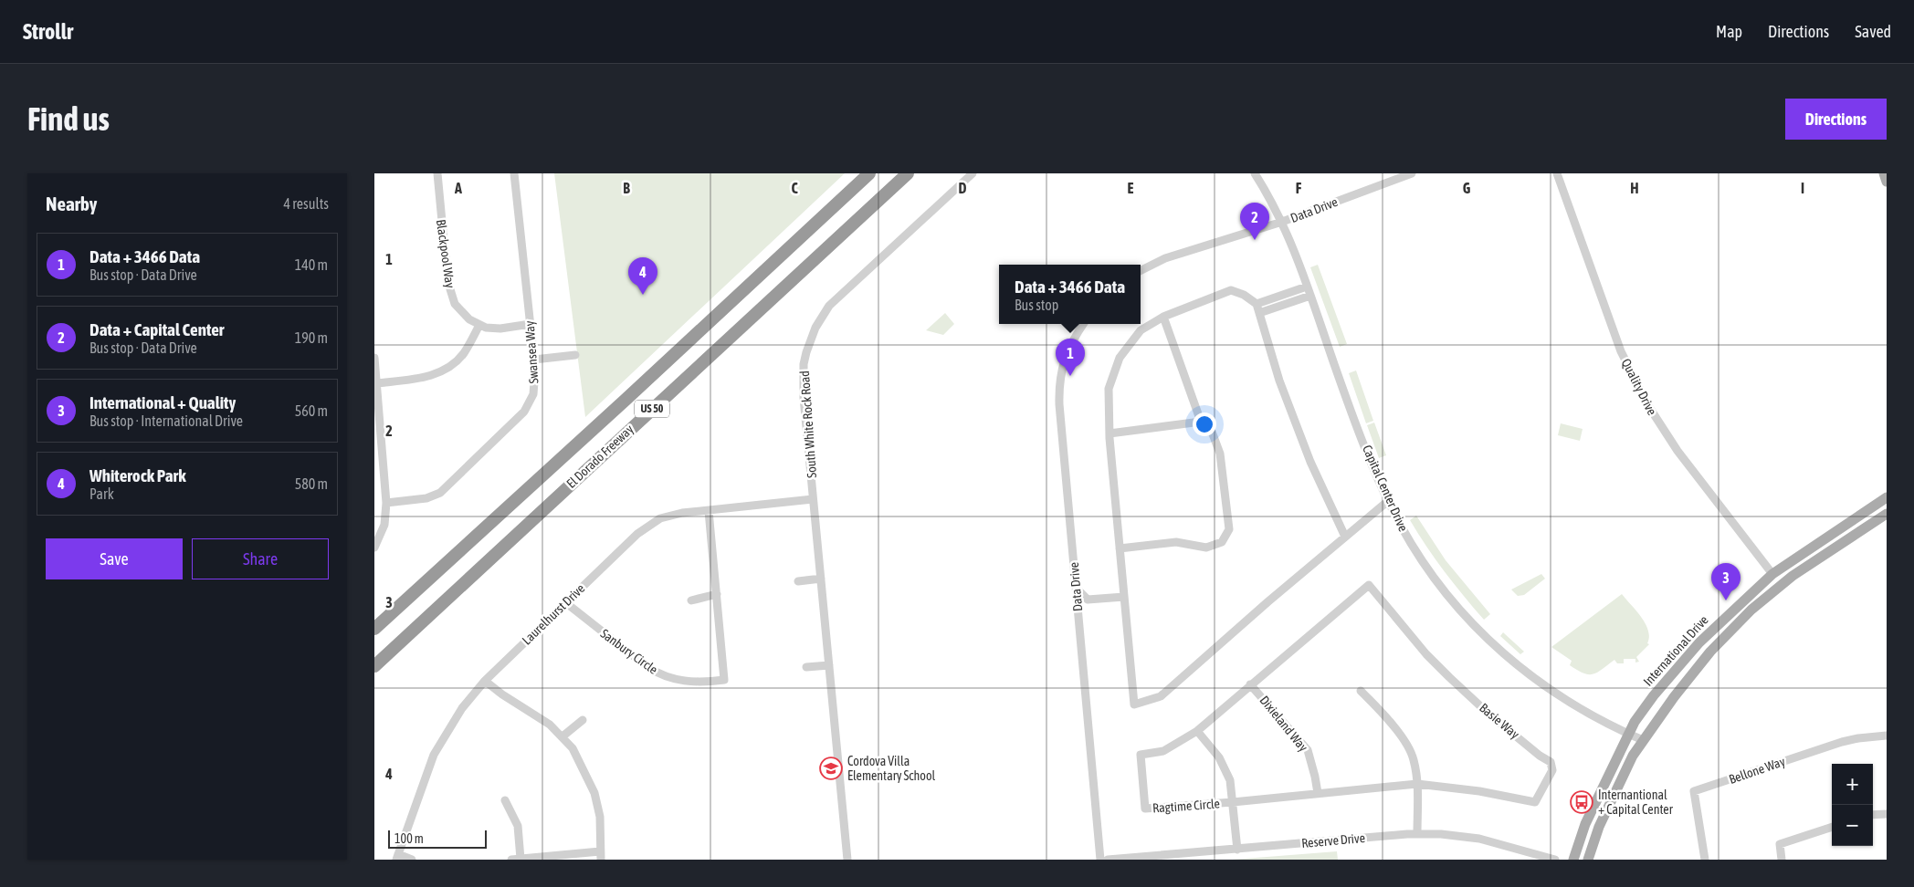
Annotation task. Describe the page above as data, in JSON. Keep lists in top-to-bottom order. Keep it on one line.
{"streets":{"highway":["US 50","El Dorado Freeway"],"main road":["International Drive"],"street":["Data Drive","Blackpool Way","Swansea Way","Quality Drive","South White Rock Road","Capital Center Drive","Laurelhurst Drive","Sanbury Circle","Basie Way","Dixieland Way","Bellone Way","Ragtime Circle","Reserve Drive"]},"crossings":[["Data Drive","Capital Center Drive"],["Blackpool Way","Swansea Way"],["Quality Drive","International Drive"],["South White Rock Road","Laurelhurst Drive"],["Capital Center Drive","International Drive"],["Laurelhurst Drive","Sanbury Circle"],["Basie Way","Dixieland Way"],["Basie Way","Ragtime Circle"]],"places":{"school or university":["Cordova Villa Elementary School"],"bus stop":["Internantional + Capital Center"]},"scale_bar":"100 m","page":{"header":"Strollr","nav":["Map","Directions","Saved"],"buttons":["Directions",["Save","Share"]],"title":"Find us","heading":["Nearby","4 results"],"pins":["2","4","1","3"],"list":[{"mark":"1","name":"Data + 3466 Data","note":"Bus stop · Data Drive","value":"140 m"},{"mark":"2","name":"Data + Capital Center","note":"Bus stop · Data Drive","value":"190 m"},{"mark":"3","name":"International + Quality","note":"Bus stop · International Drive","value":"560 m"},{"mark":"4","name":"Whiterock Park","note":"Park","value":"580 m"}],"popup":["Data + 3466 Data","Bus stop"],"map_buttons":["+","−"],"scale":"100 m"},"grid":{"columns":["A","B","C","D","E","F","G","H","I"],"rows":["1","2","3","4"]}}
